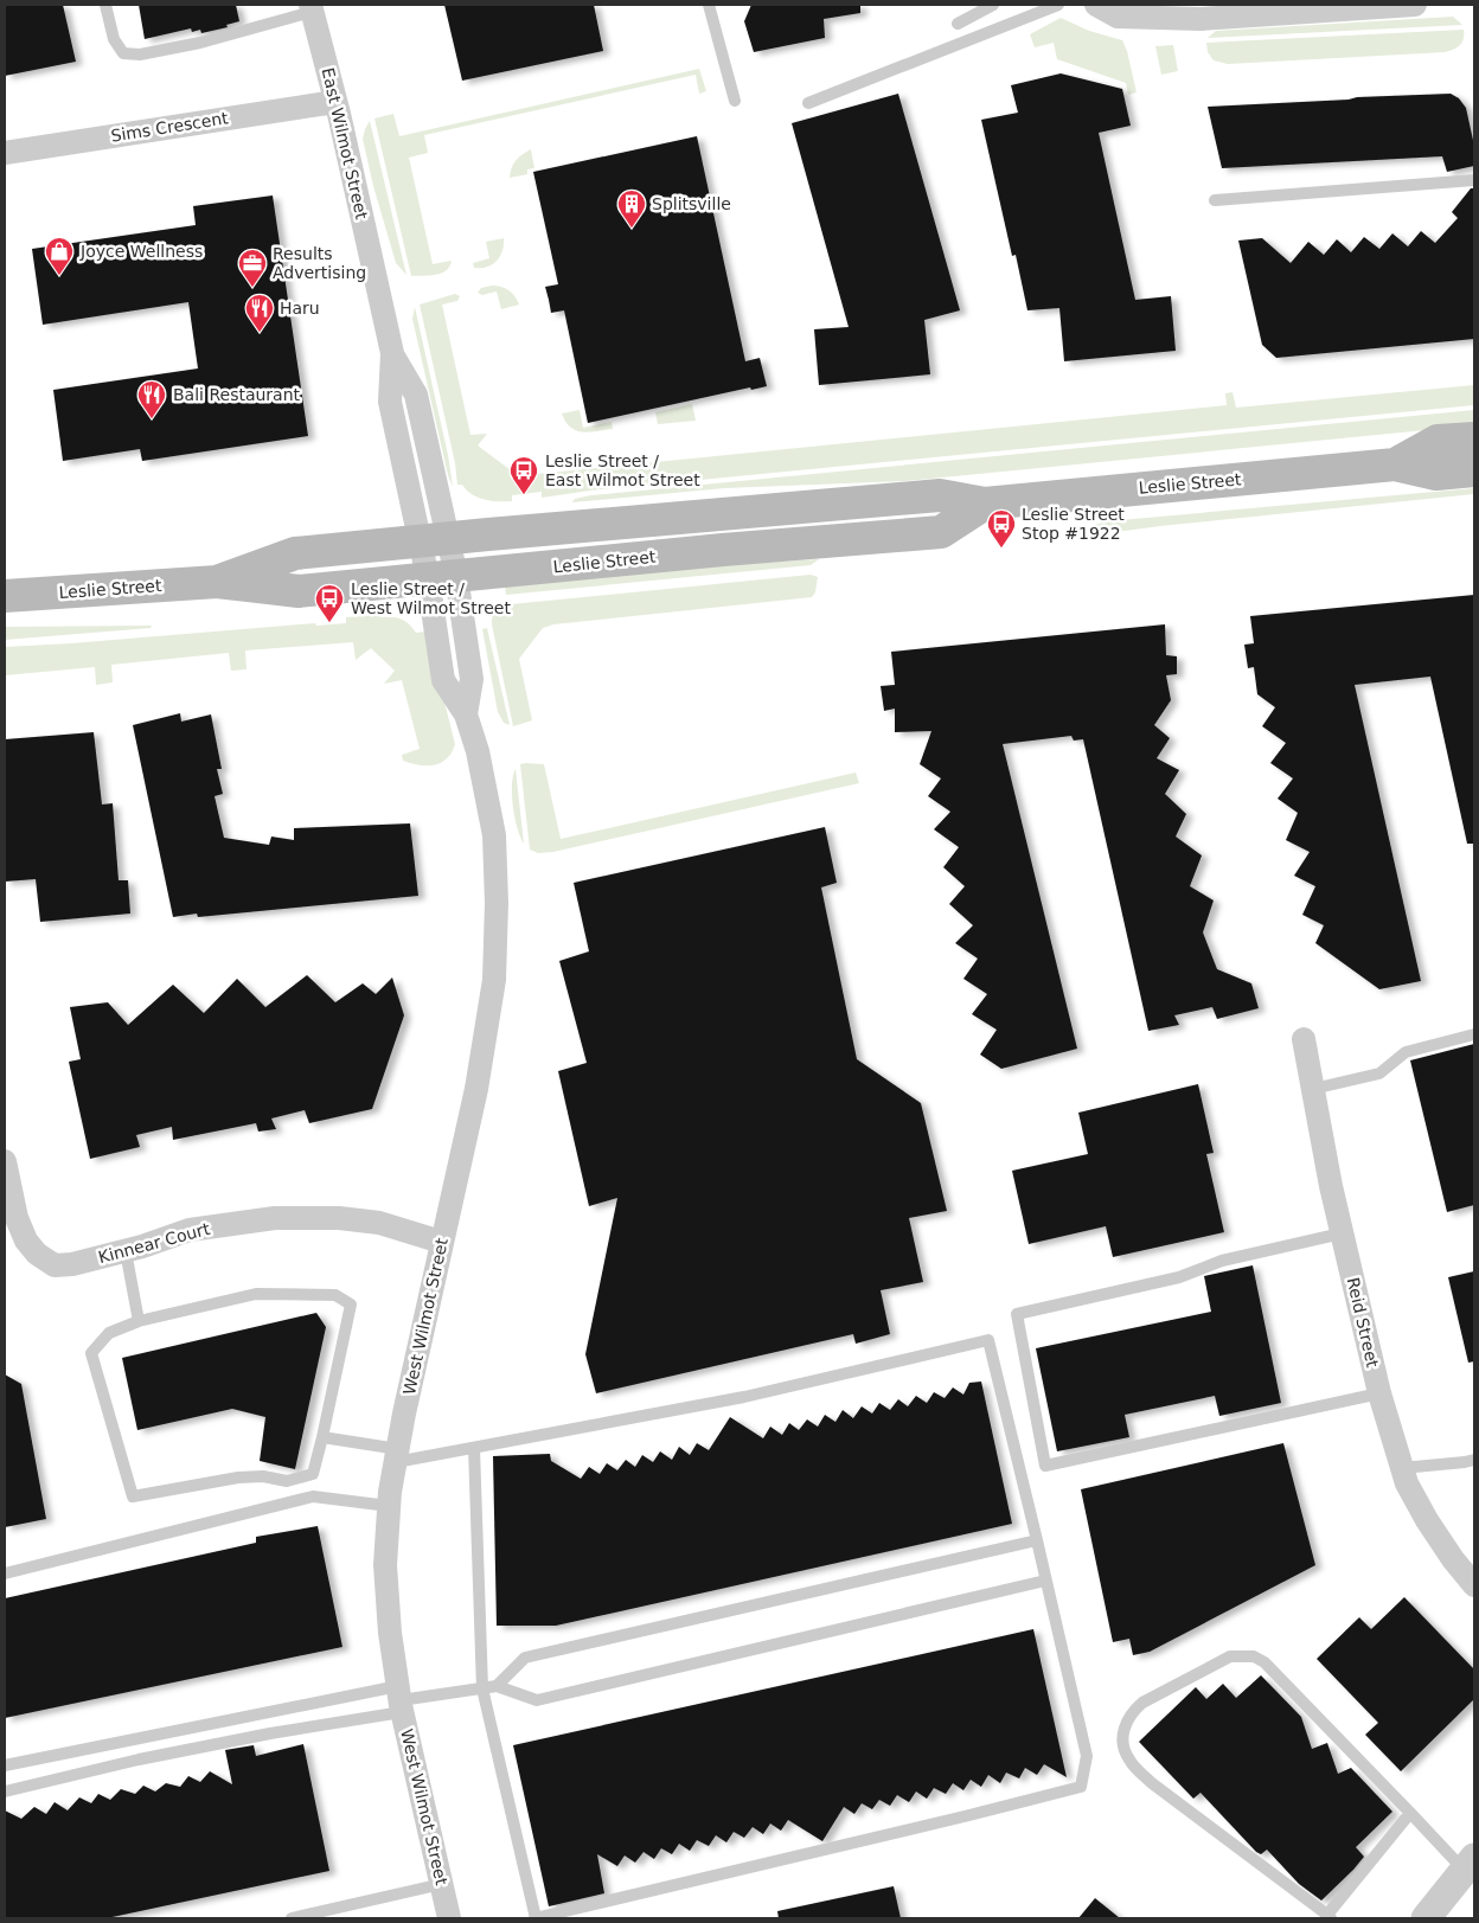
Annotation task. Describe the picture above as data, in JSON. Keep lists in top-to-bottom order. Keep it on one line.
{"streets":{"main road":["Leslie Street"],"street":["Sims Crescent","East Wilmot Street","Kinnear Court","West Wilmot Street","Reid Street"]},"crossings":[["Sims Crescent","East Wilmot Street"],["East Wilmot Street","Leslie Street"],["East Wilmot Street","West Wilmot Street"],["Leslie Street","West Wilmot Street"],["Kinnear Court","West Wilmot Street"]],"places":{"building":["Splitsville"],"shop":["Joyce Wellness"],"office":["Results Advertising"],"restaurant":["Haru","Bali Restaurant"],"bus stop":["Leslie Street / East Wilmot Street","Leslie Street Stop #1922","Leslie Street / West Wilmot Street"]}}
